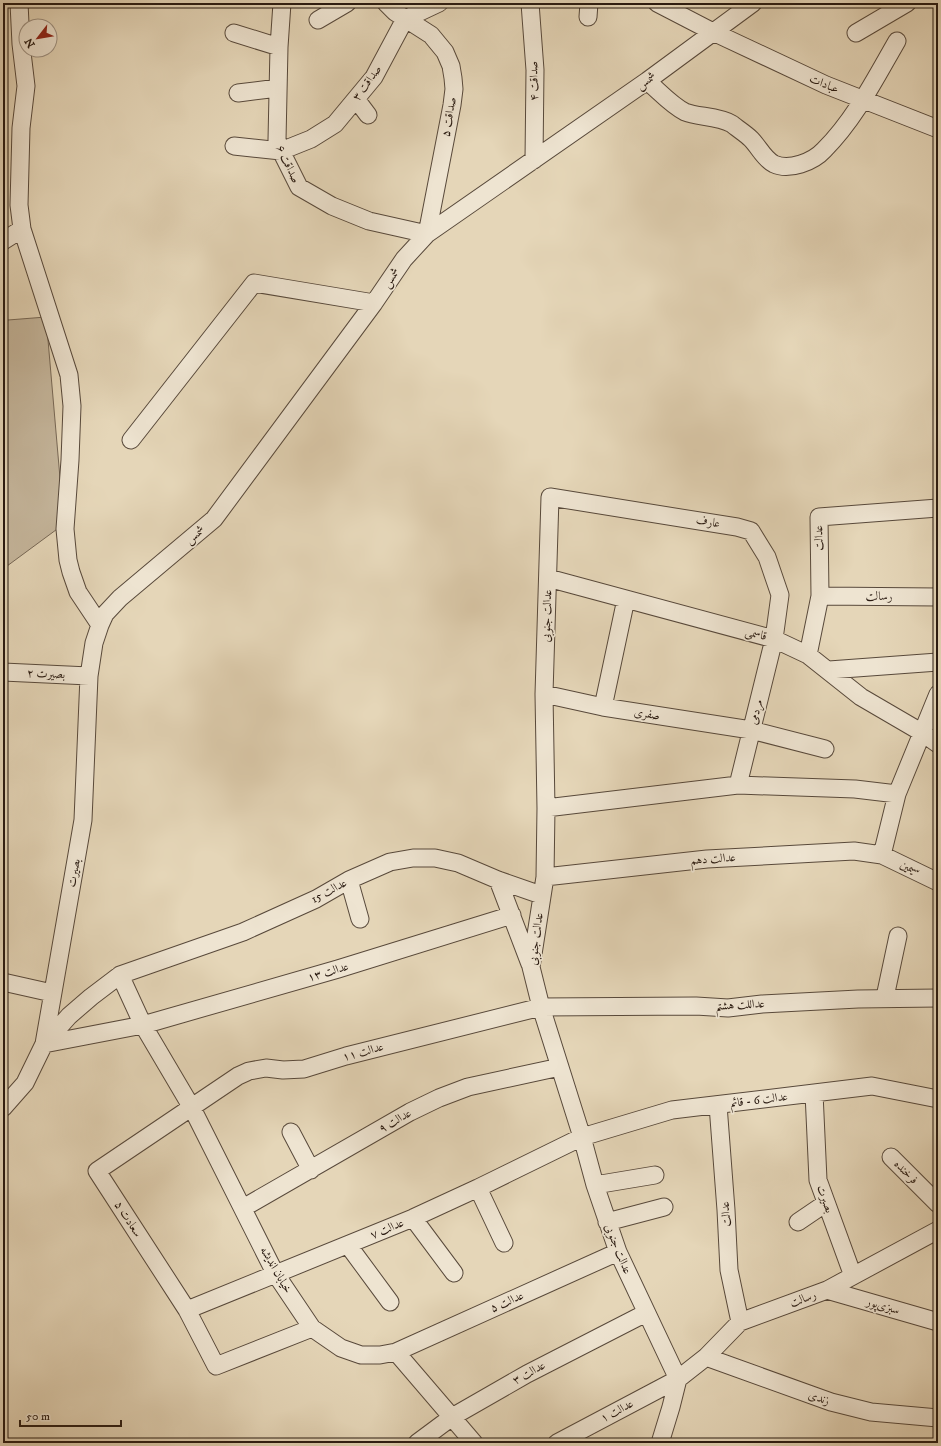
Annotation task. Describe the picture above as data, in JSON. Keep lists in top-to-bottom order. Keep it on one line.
{"streets":{"street":["صداقت ۴","شمس","صداقت ۳","عبادات","صداقت ۵","صداقت ۶","عارف","عدالت","رسالت","عدالت جنوبی","قاسمی","بصیرت ۲","مردمی","صفری","عدالت دهم","سیمین","بصیرت","عدالت 15","عدالت ۱۳","عداللت هشتم","عدالت ۱۱","عدالت 6 - قائم","عدالت ۹","فرخنده","سعادت ۵","عدالت ۷","خیابان اندیشه","عدالت ۵","سبزی‌پور","عدالت ۳","زندی","عدالت ۱"]},"crossings":[["صداقت ۴","شمس"],["شمس","عبادات"],["شمس","صداقت ۵"],["شمس","صداقت ۶"],["شمس","بصیرت"],["صداقت ۳","صداقت ۵"],["صداقت ۳","صداقت ۶"],["صداقت ۵","صداقت ۶"],["عارف","عدالت جنوبی"],["عارف","قاسمی"],["عارف","مردمی"],["عدالت","رسالت"],["عدالت","قاسمی"],["عدالت","عدالت 6 - قائم"],["رسالت","عدالت جنوبی"],["رسالت","بصیرت"],["رسالت","سبزی‌پور"],["رسالت","زندی"],["رسالت","عدالت ۱"],["عدالت جنوبی","قاسمی"],["عدالت جنوبی","صفری"],["عدالت جنوبی","عدالت دهم"],["عدالت جنوبی","عدالت 15"],["عدالت جنوبی","عداللت هشتم"],["عدالت جنوبی","عدالت ۱۱"],["عدالت جنوبی","عدالت 6 - قائم"],["عدالت جنوبی","عدالت ۹"],["عدالت جنوبی","عدالت ۷"],["عدالت جنوبی","عدالت ۵"],["عدالت جنوبی","عدالت ۳"],["عدالت جنوبی","عدالت ۱"],["قاسمی","مردمی"],["بصیرت ۲","بصیرت"],["مردمی","صفری"],["عدالت دهم","سیمین"],["بصیرت","عدالت 15"],["بصیرت","عدالت ۱۳"],["بصیرت","عدالت 6 - قائم"],["عدالت 15","عدالت ۱۳"],["عدالت 15","خیابان اندیشه"],["عدالت ۱۳","خیابان اندیشه"],["عداللت هشتم","عدالت ۱۱"],["عدالت ۱۱","سعادت ۵"],["عدالت ۱۱","خیابان اندیشه"],["عدالت 6 - قائم","عدالت ۷"],["عدالت ۹","خیابان اندیشه"],["سعادت ۵","عدالت ۷"],["سعادت ۵","خیابان اندیشه"],["عدالت ۷","خیابان اندیشه"],["خیابان اندیشه","عدالت ۵"]],"scale_bar":"50 m","north":"bottom left"}
